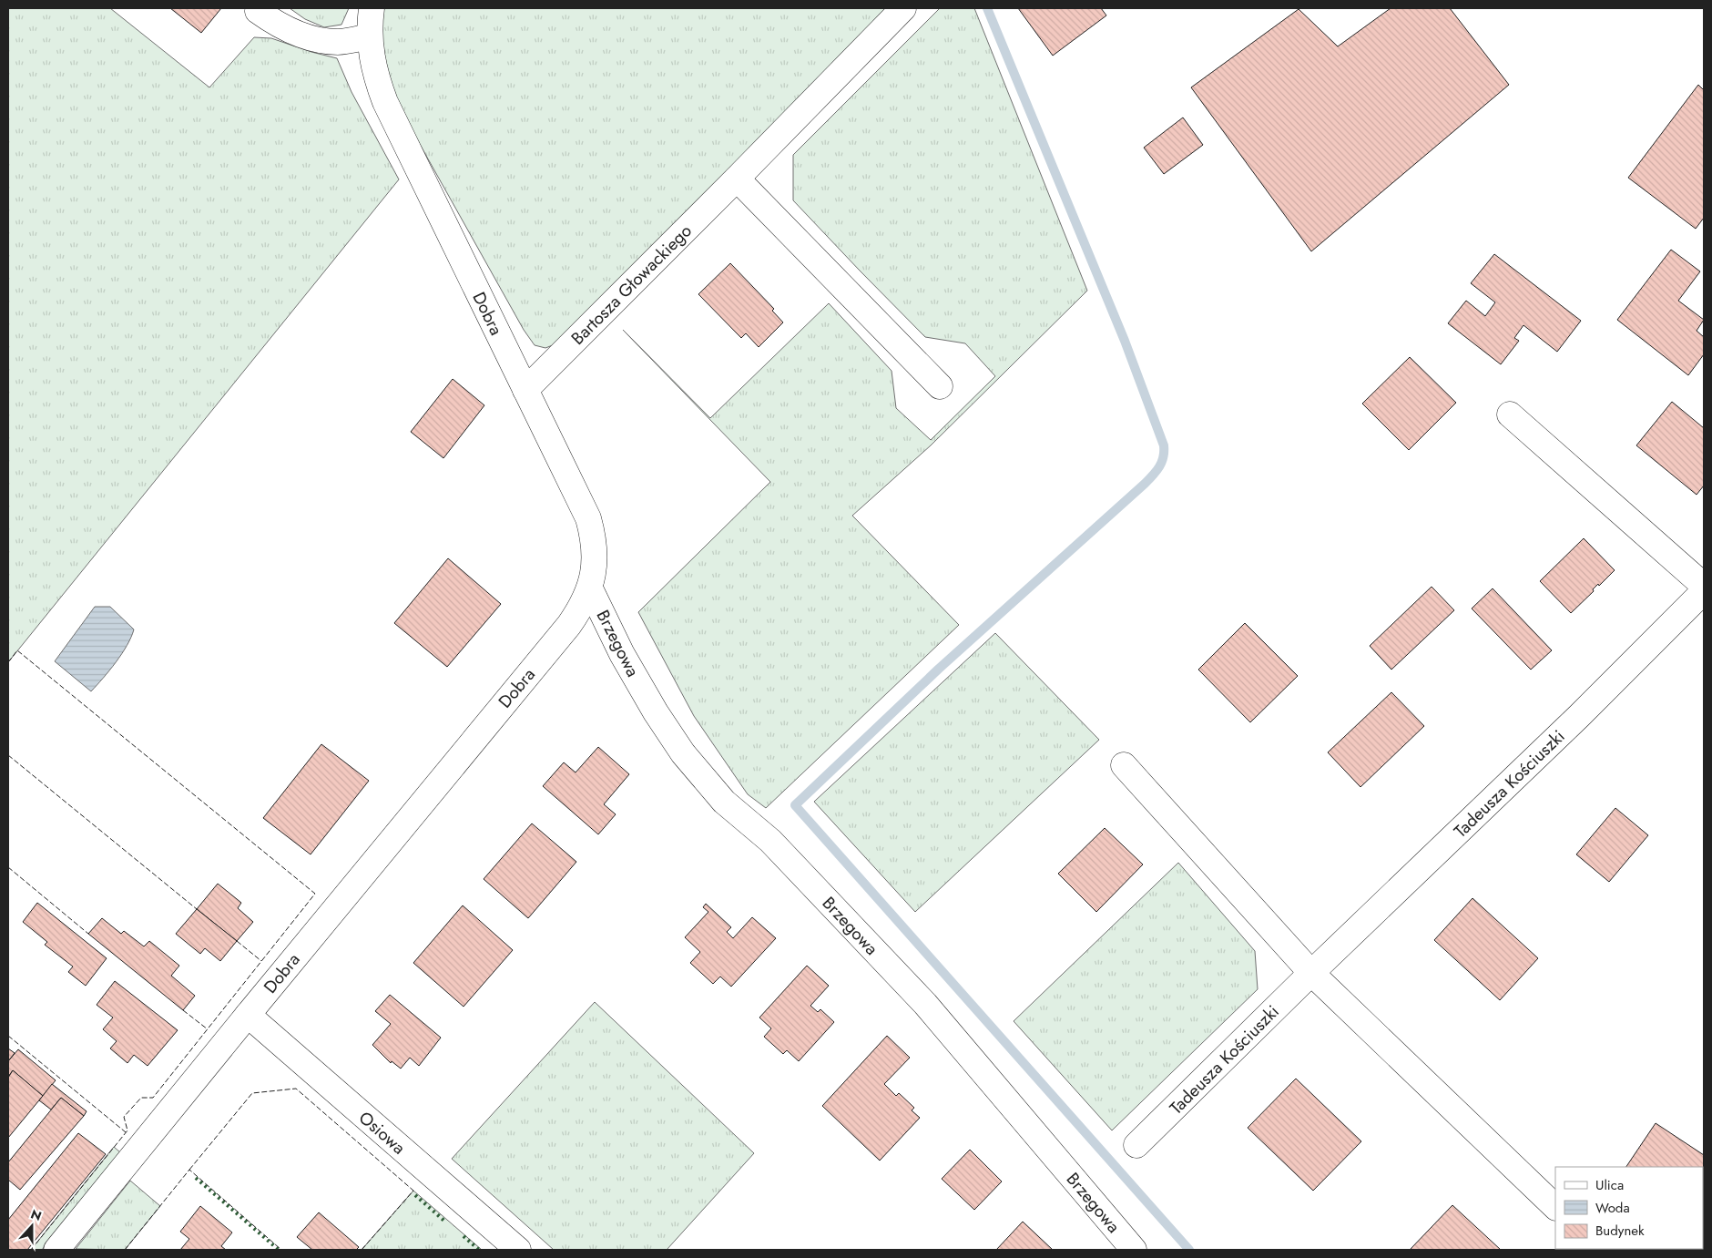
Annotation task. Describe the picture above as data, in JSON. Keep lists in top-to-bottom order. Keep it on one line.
{"streets":{"street":["Bartosza Głowackiego","Dobra","Brzegowa","Tadeusza Kościuszki","Osiowa"]},"crossings":[["Bartosza Głowackiego","Dobra"],["Dobra","Brzegowa"],["Dobra","Osiowa"]],"legend":["Ulica","Woda","Budynek"],"north":"top"}
